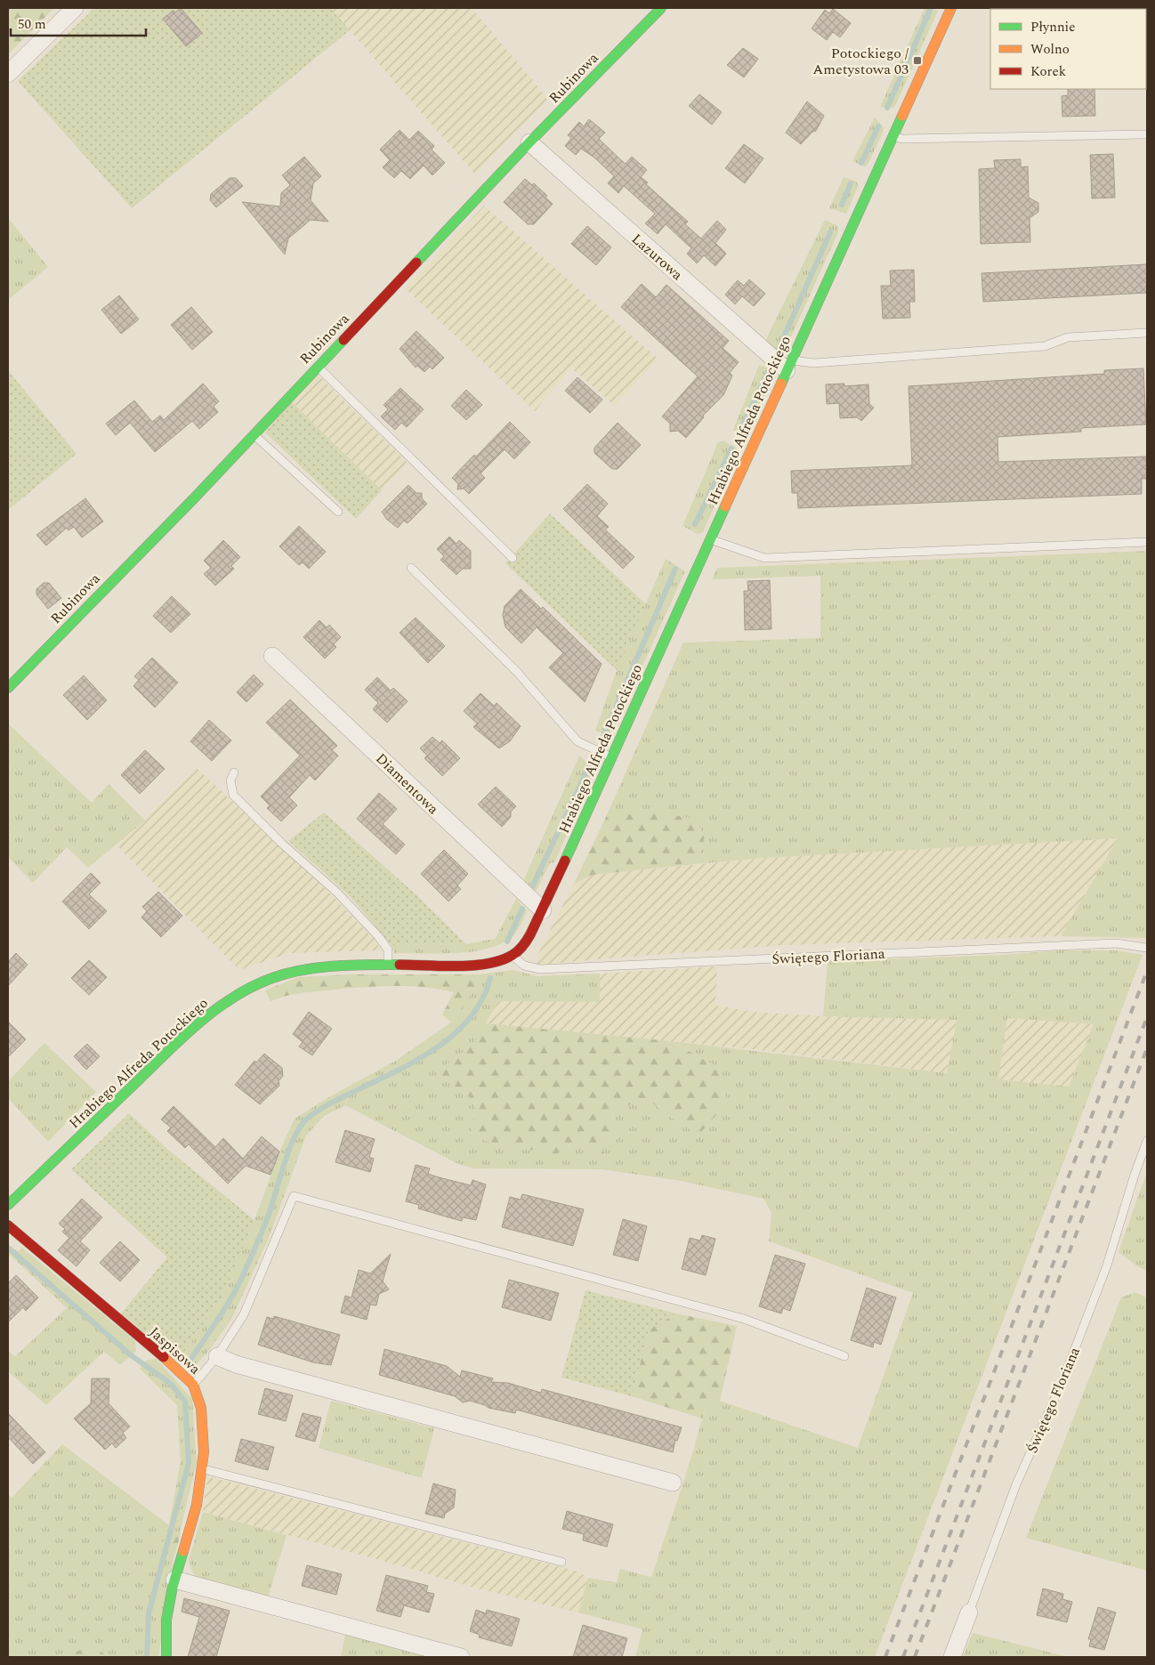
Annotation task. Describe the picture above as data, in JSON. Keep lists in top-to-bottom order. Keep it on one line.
{"streets":{"street":["Rubinowa","Lazurowa","Hrabiego Alfreda Potockiego","Diamentowa","Świętego Floriana","Jaspisowa"]},"crossings":[["Rubinowa","Lazurowa"],["Lazurowa","Hrabiego Alfreda Potockiego"],["Hrabiego Alfreda Potockiego","Diamentowa"],["Hrabiego Alfreda Potockiego","Świętego Floriana"]],"places":{"transit":["Potockiego / Ametystowa 03"]},"legend":["Płynnie","Wolno","Korek"],"scale_bar":"50 m"}
